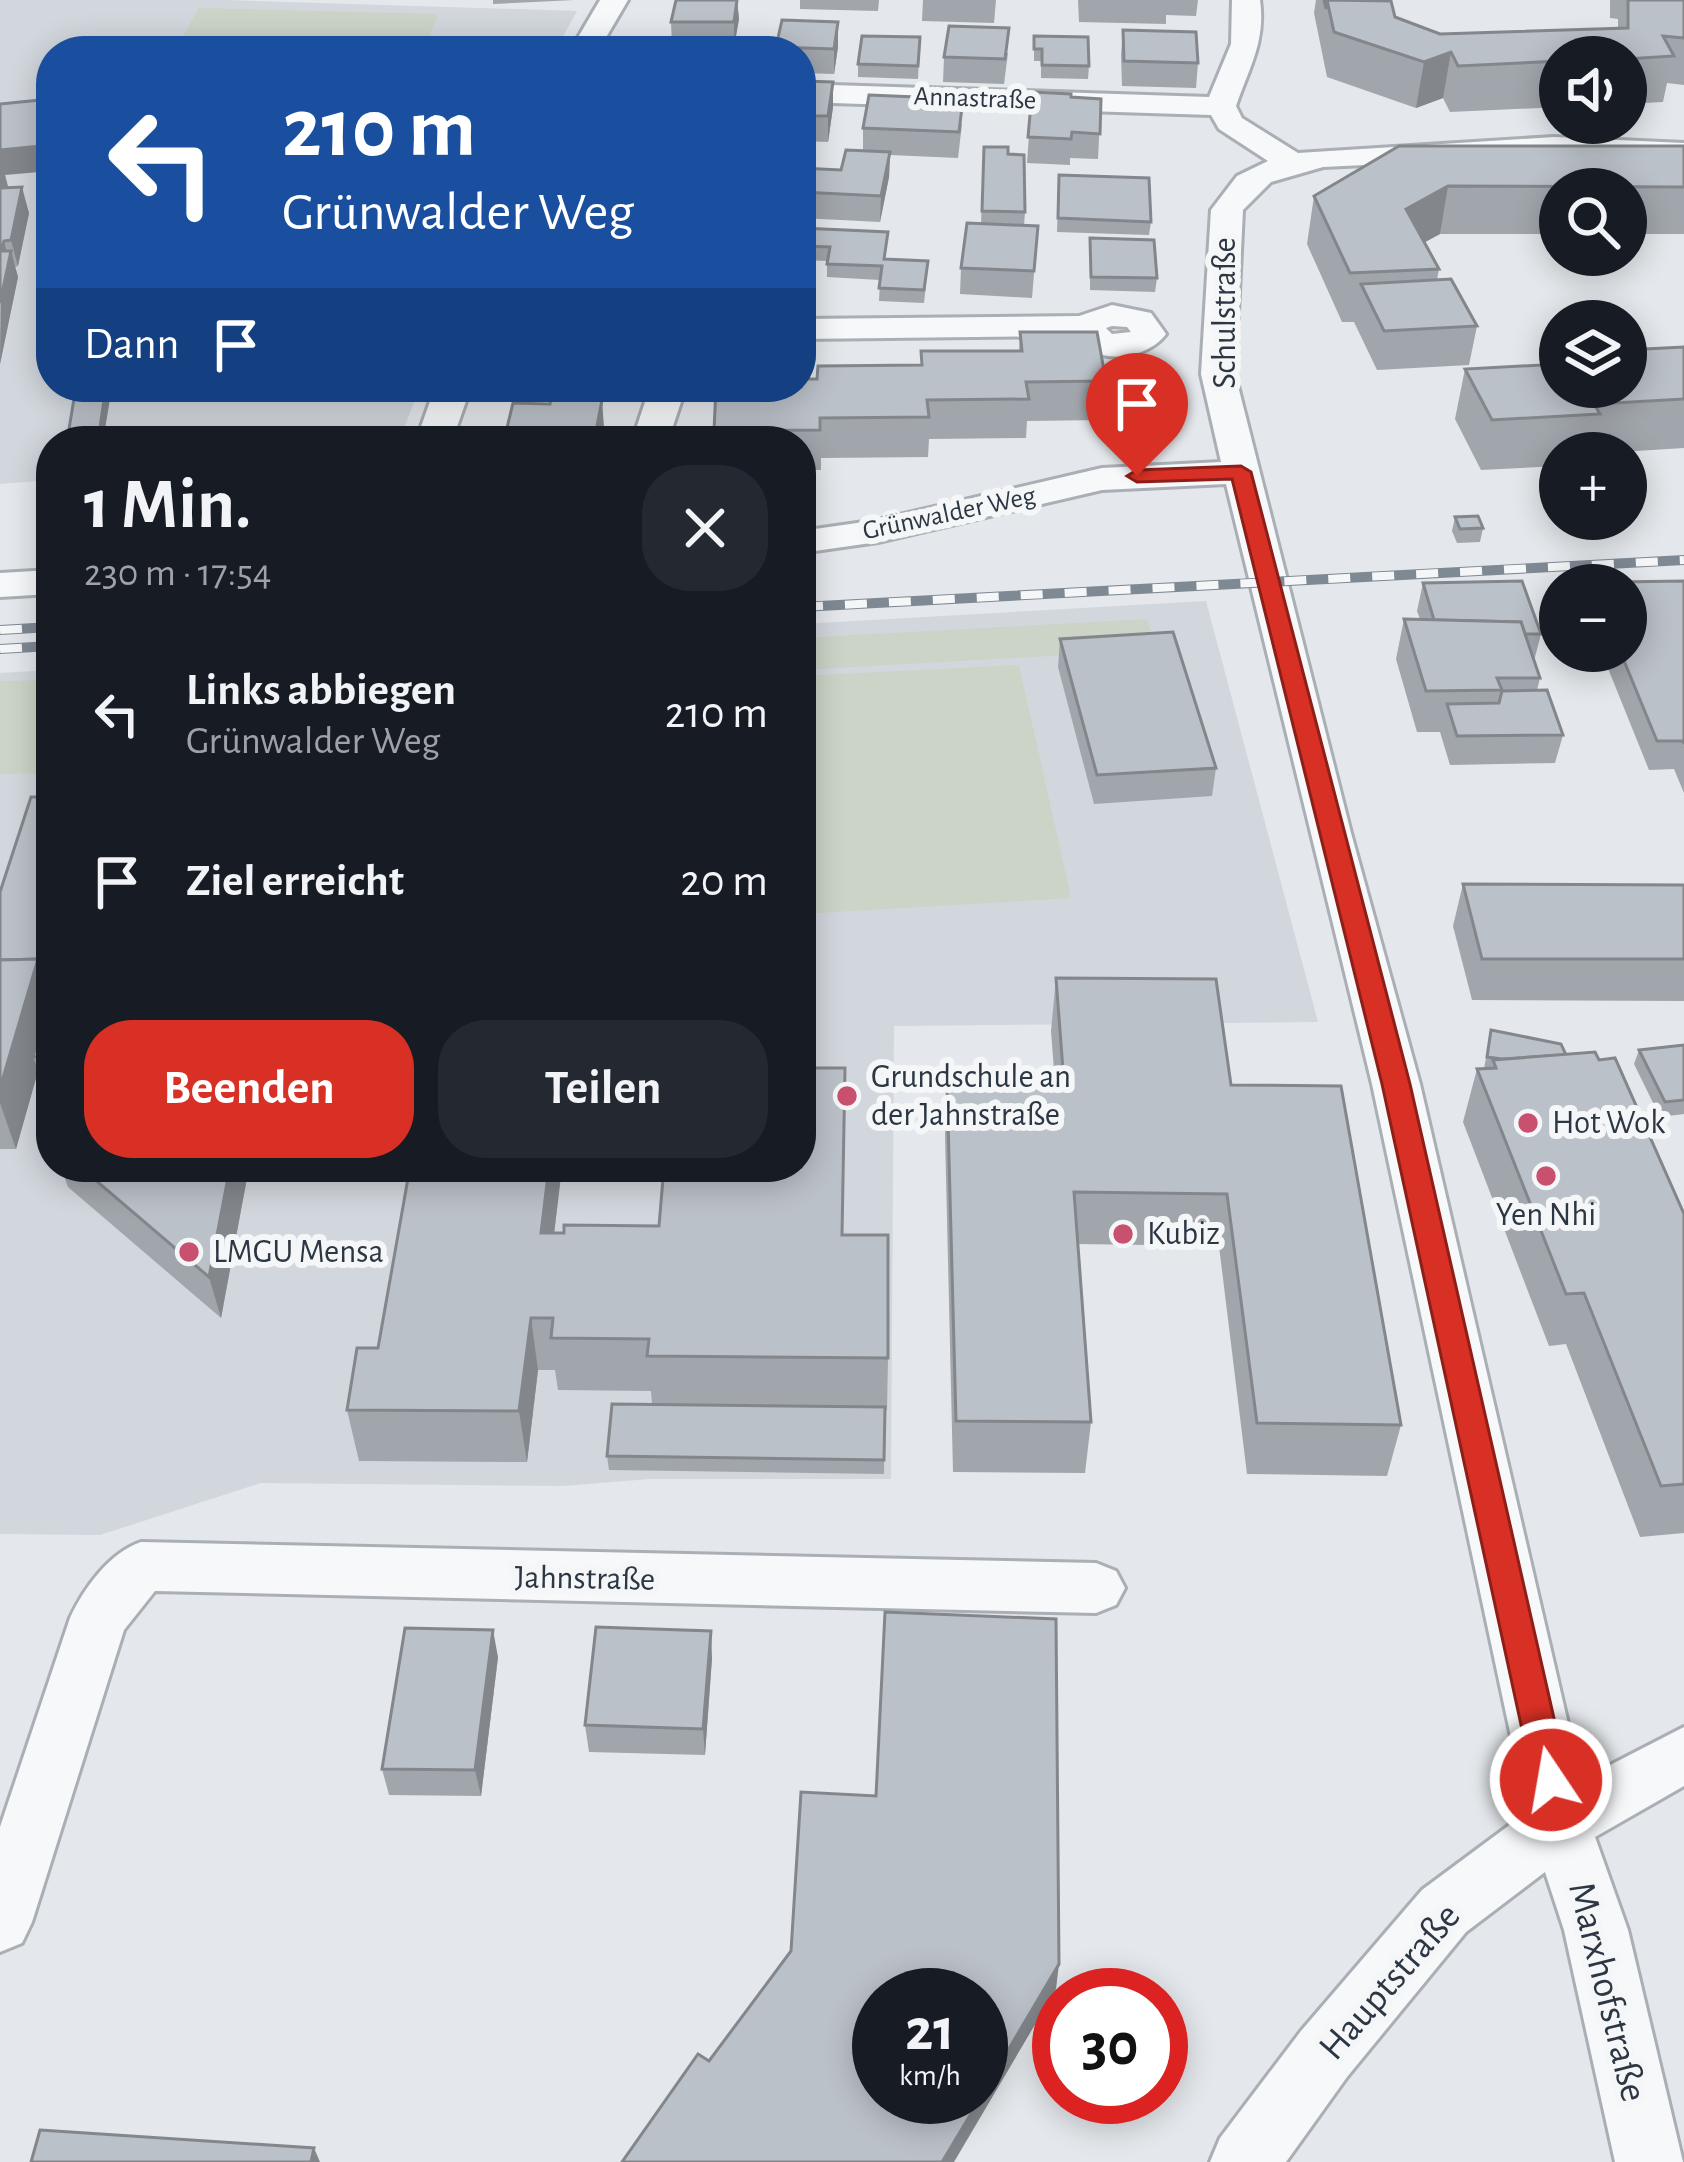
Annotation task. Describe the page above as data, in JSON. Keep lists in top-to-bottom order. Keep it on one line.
{"streets":{"street":["Annastraße","Schulstraße","Grünwalder Weg","Jahnstraße","Hauptstraße","Marxhofstraße"]},"crossings":[["Schulstraße","Grünwalder Weg"],["Schulstraße","Hauptstraße"],["Schulstraße","Marxhofstraße"],["Hauptstraße","Marxhofstraße"]],"places":["Grundschule an der Jahnstraße","Hot Wok","Yen Nhi","Kubiz","LMGU Mensa"],"page":{"map_buttons":["+","−"],"turn":["210 m","Grünwalder Weg"],"then":"Dann","heading":["1 Min.","230 m · 17:54"],"list":[{"name":"Links abbiegen","note":"Grünwalder Weg","value":"210 m"},{"name":"Ziel erreicht","value":"20 m"}],"buttons":["Beenden","Teilen"],"speed":"21 km/h","limit":"30"}}
